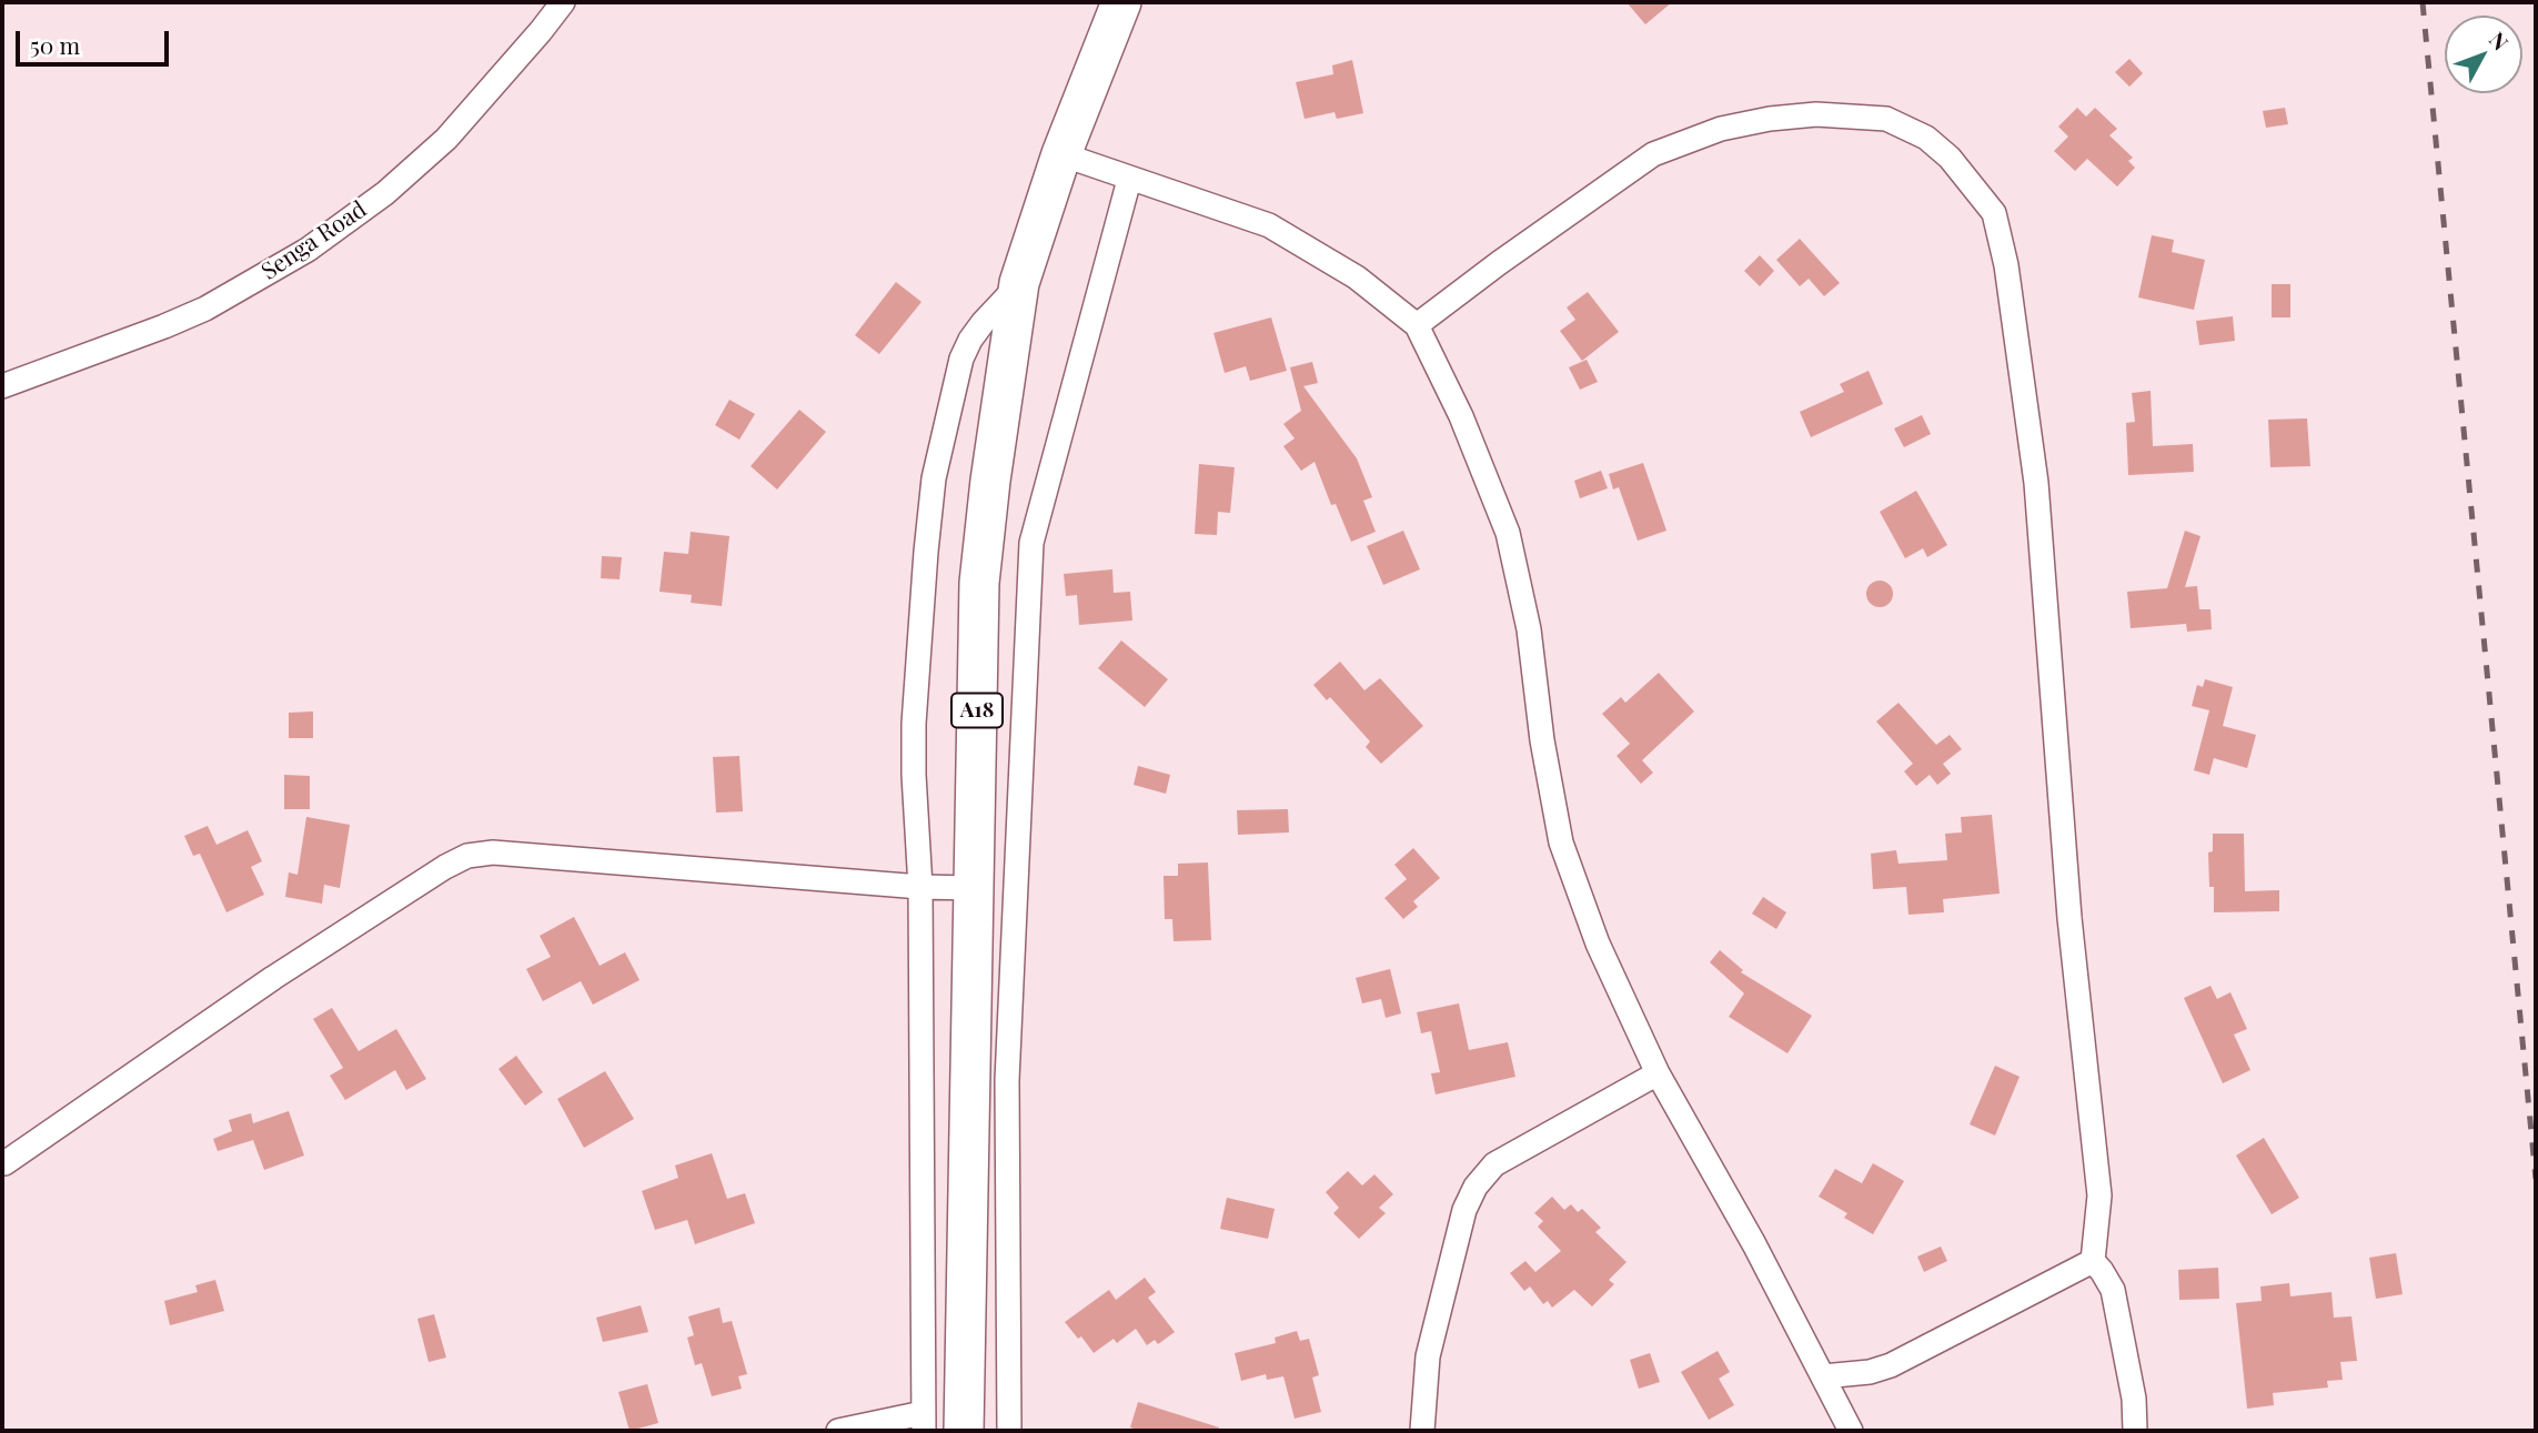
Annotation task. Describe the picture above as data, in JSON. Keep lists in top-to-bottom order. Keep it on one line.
{"streets":{"highway":["A18"],"street":["Senga Road"]},"scale_bar":"50 m","north":"top right"}
